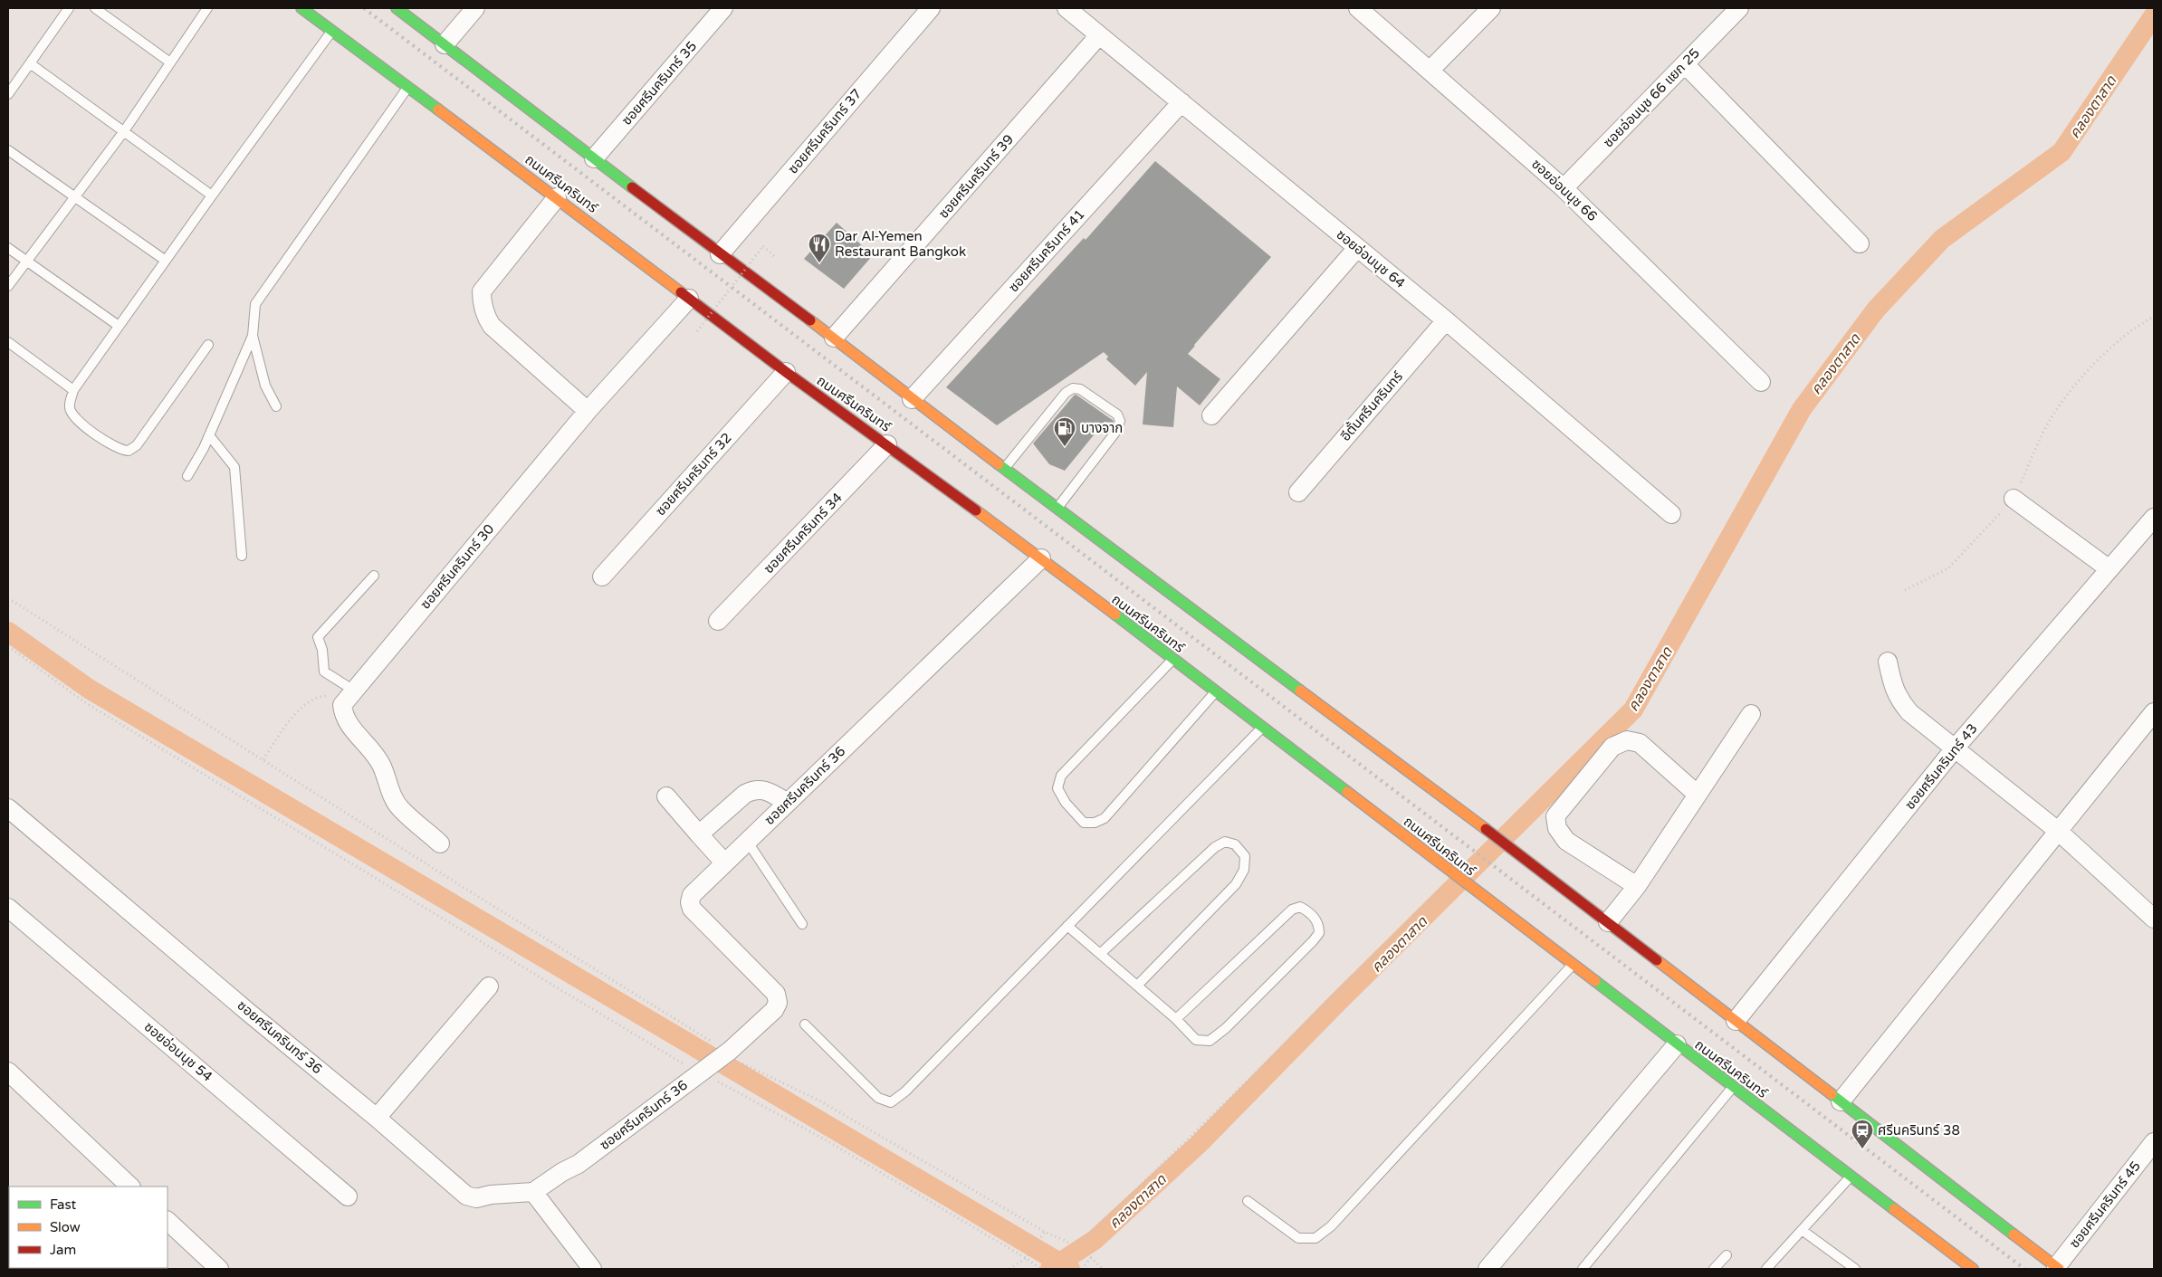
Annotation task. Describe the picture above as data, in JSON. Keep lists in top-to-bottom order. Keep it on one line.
{"streets":{"main road":["ถนนศรีนครินทร์"],"street":["ซอยศรีนครินทร์ 35","ซอยอ่อนนุช 66 แยก 25","ซอยศรีนครินทร์ 37","ซอยศรีนครินทร์ 39","ซอยอ่อนนุช 66","ซอยศรีนครินทร์ 41","ซอยอ่อนนุช 64","อีตั้นศรีนครินทร์","ซอยศรีนครินทร์ 32","ซอยศรีนครินทร์ 34","ซอยศรีนครินทร์ 30","ซอยศรีนครินทร์ 43","ซอยศรีนครินทร์ 36","ซอยอ่อนนุช 54","ซอยศรีนครินทร์ 45"]},"crossings":[["ซอยอ่อนนุช 66 แยก 25","ซอยอ่อนนุช 66"],["ซอยศรีนครินทร์ 39","ซอยอ่อนนุช 64"],["ถนนศรีนครินทร์","ซอยศรีนครินทร์ 32"],["ถนนศรีนครินทร์","ซอยศรีนครินทร์ 34"],["ถนนศรีนครินทร์","ซอยศรีนครินทร์ 30"],["ถนนศรีนครินทร์","ซอยศรีนครินทร์ 36"],["ซอยศรีนครินทร์ 41","ซอยอ่อนนุช 64"],["ซอยอ่อนนุช 64","อีตั้นศรีนครินทร์"]],"water":["คลองตาสาด"],"places":{"restaurant":["Dar Al-Yemen Restaurant Bangkok"],"fuel station":["บางจาก"],"station":["ศรีนครินทร์ 38"]},"legend":["Fast","Slow","Jam"]}
